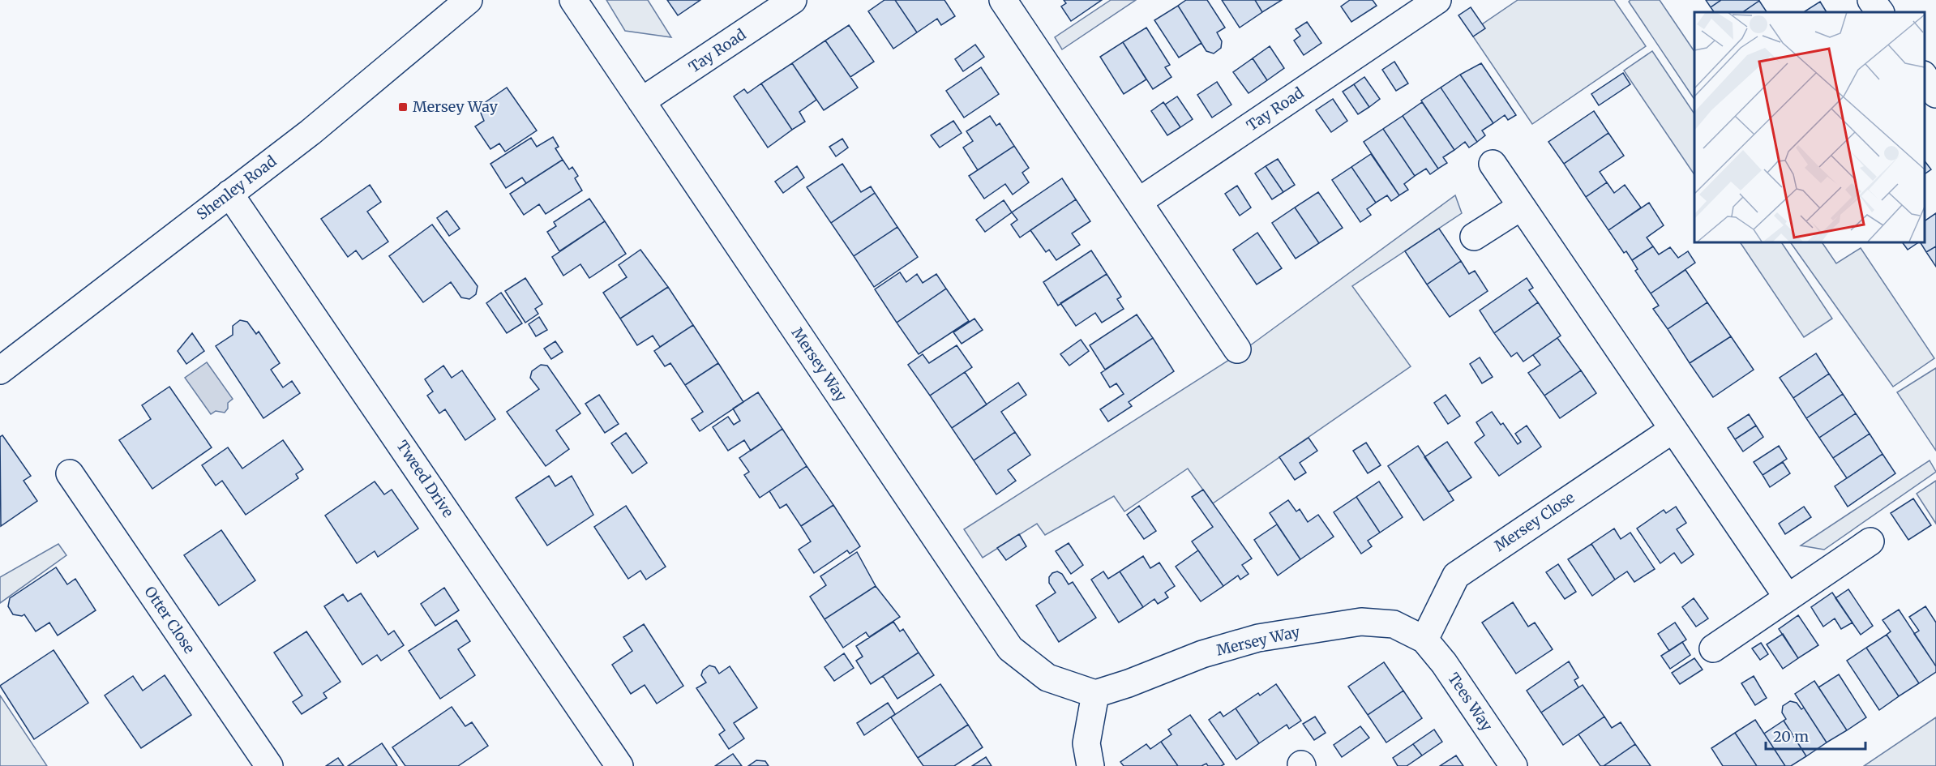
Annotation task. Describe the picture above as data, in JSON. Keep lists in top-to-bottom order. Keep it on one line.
{"streets":{"street":["Tay Road","Shenley Road","Mersey Way","Tweed Drive","Mersey Close","Otter Close","Tees Way"]},"crossings":[["Tay Road","Mersey Way"],["Shenley Road","Tweed Drive"],["Mersey Way","Mersey Close"],["Mersey Way","Tees Way"],["Mersey Close","Tees Way"]],"places":{"transit":["Mersey Way"]},"scale_bar":"20 m"}
